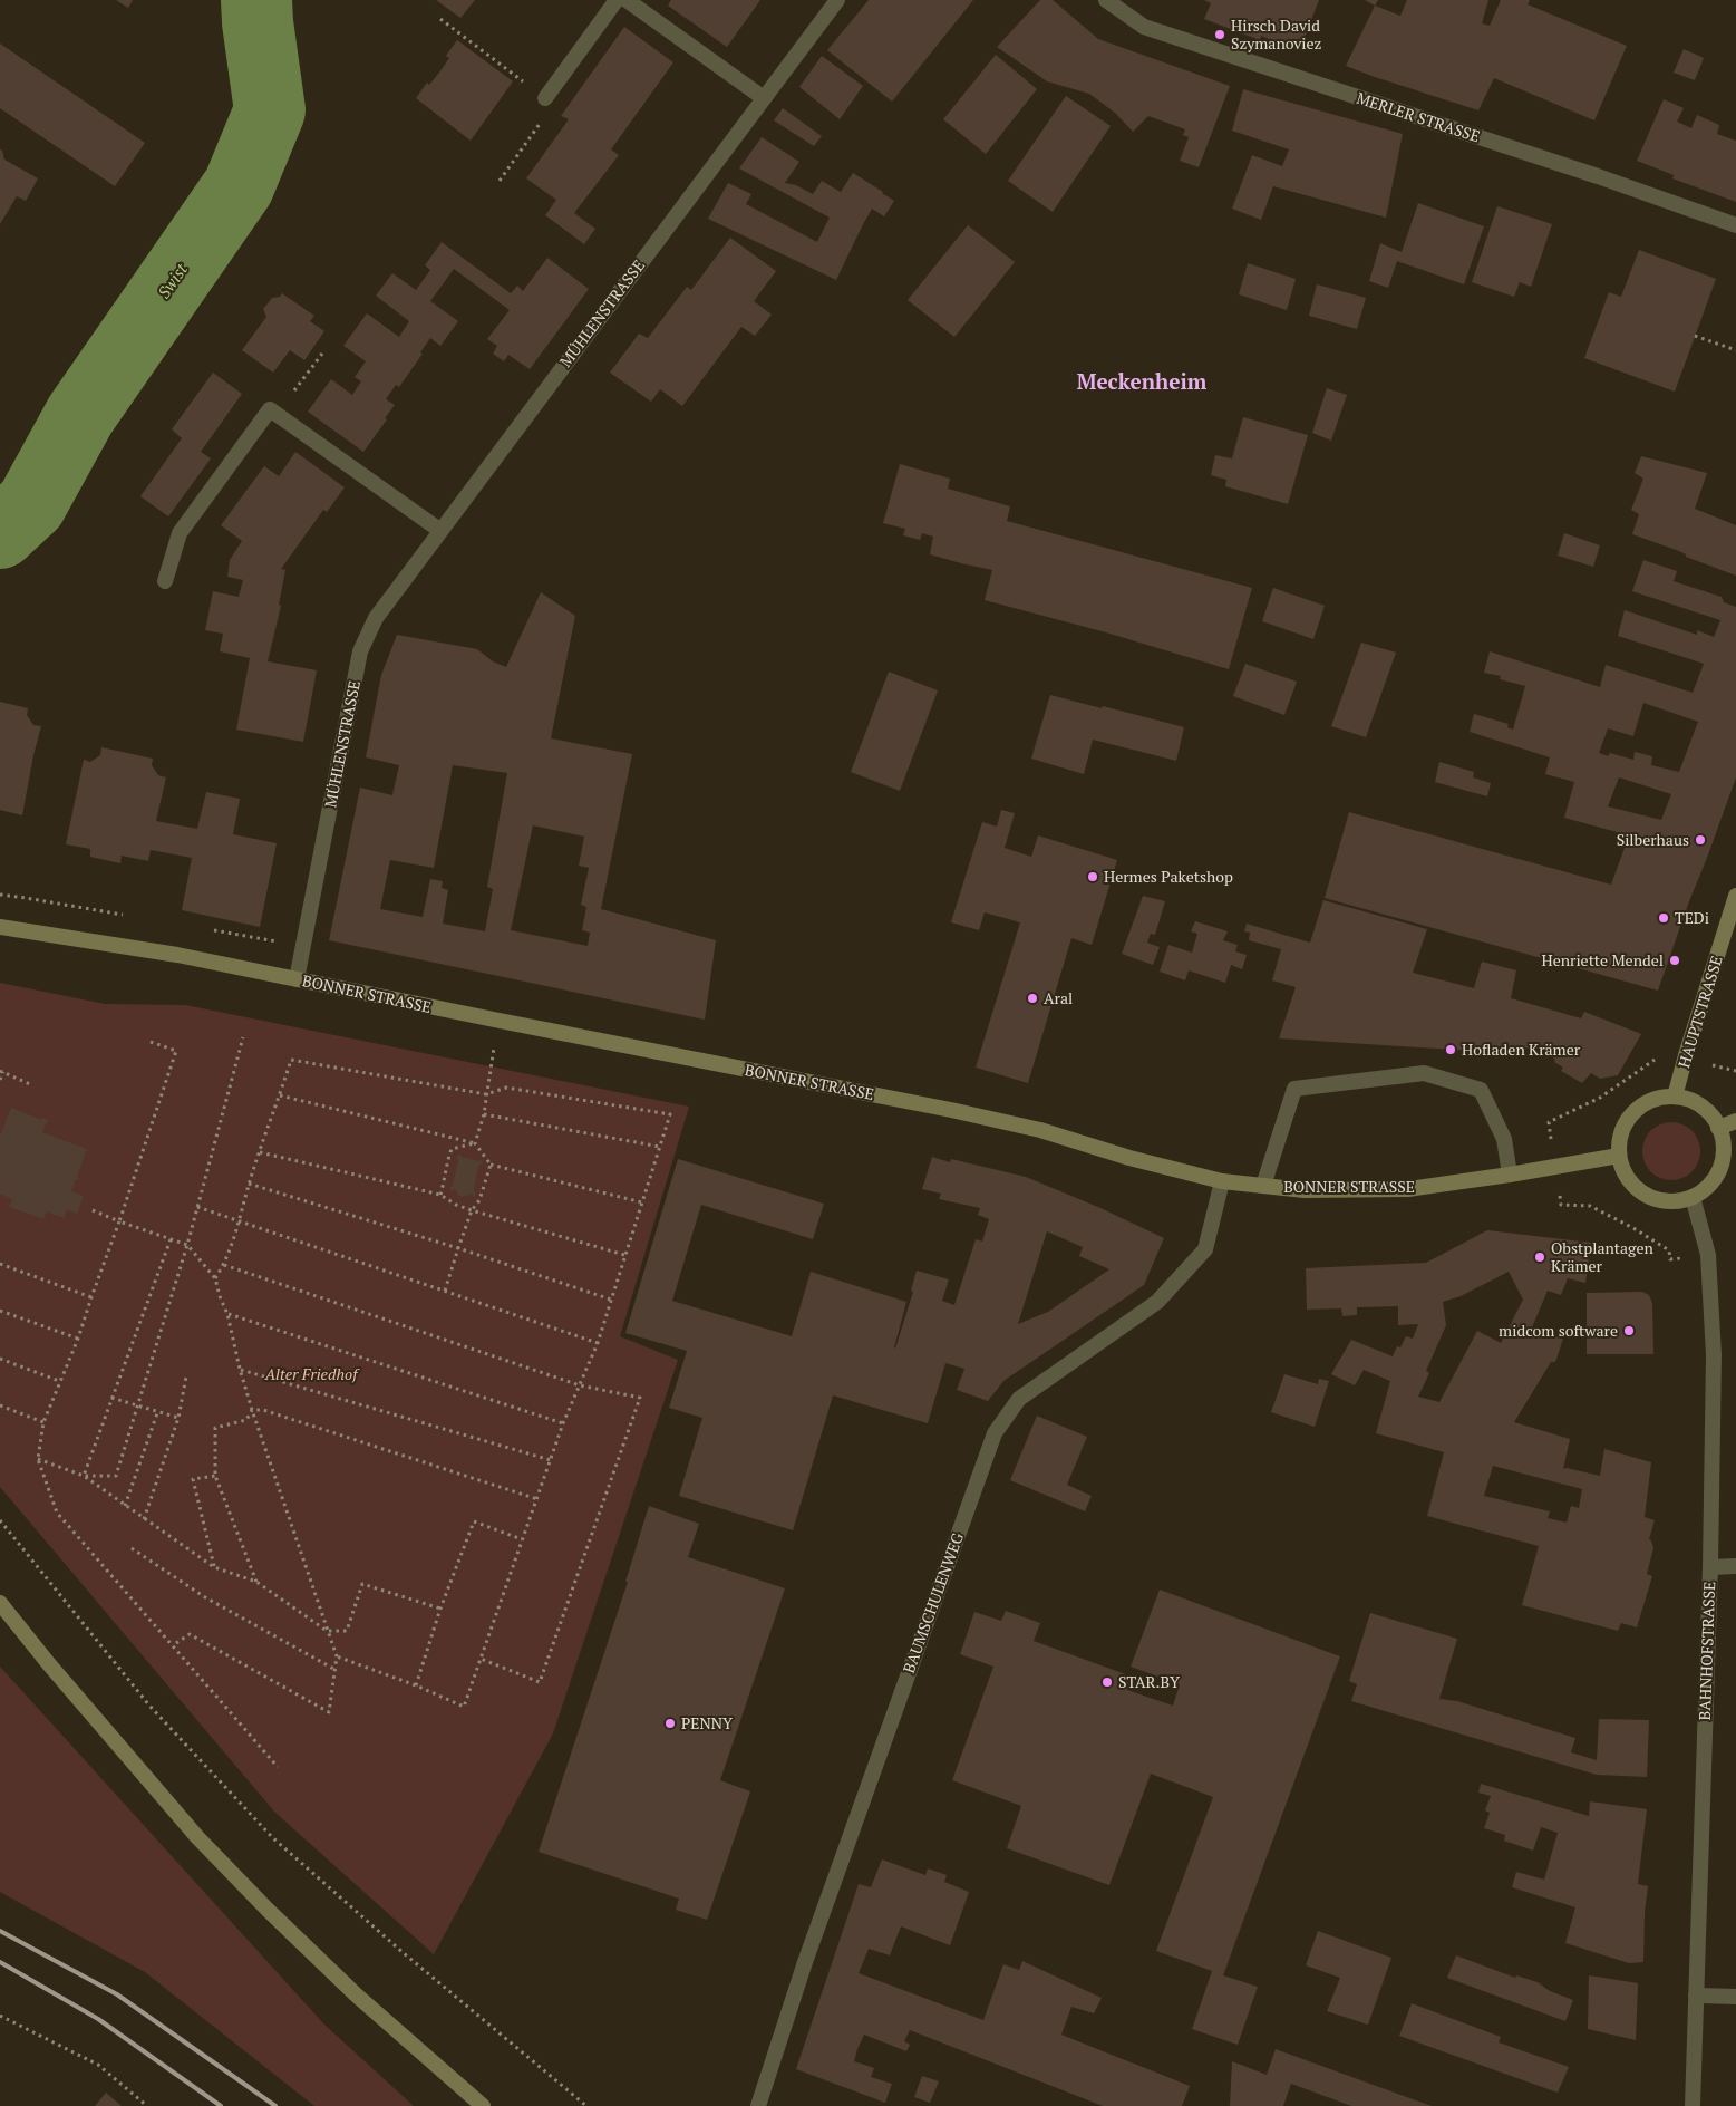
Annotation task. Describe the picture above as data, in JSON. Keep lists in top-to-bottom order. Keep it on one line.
{"streets":{"main road":["BONNER STRASSE","HAUPTSTRASSE"],"street":["MERLER STRASSE","MÜHLENSTRASSE","BAUMSCHULENWEG","BAHNHOFSTRASSE"]},"crossings":[["MÜHLENSTRASSE","BONNER STRASSE"],["BONNER STRASSE","HAUPTSTRASSE"],["BONNER STRASSE","BAUMSCHULENWEG"],["BONNER STRASSE","BAHNHOFSTRASSE"],["HAUPTSTRASSE","BAHNHOFSTRASSE"]],"districts":["Meckenheim"],"water":["Swist"],"parks":["Alter Friedhof"],"places":["Hirsch David Szymanoviez","Silberhaus","Hermes Paketshop","TEDi","Henriette Mendel","Aral","Hofladen Krämer","Obstplantagen Krämer","midcom software","STAR.BY","PENNY"]}
